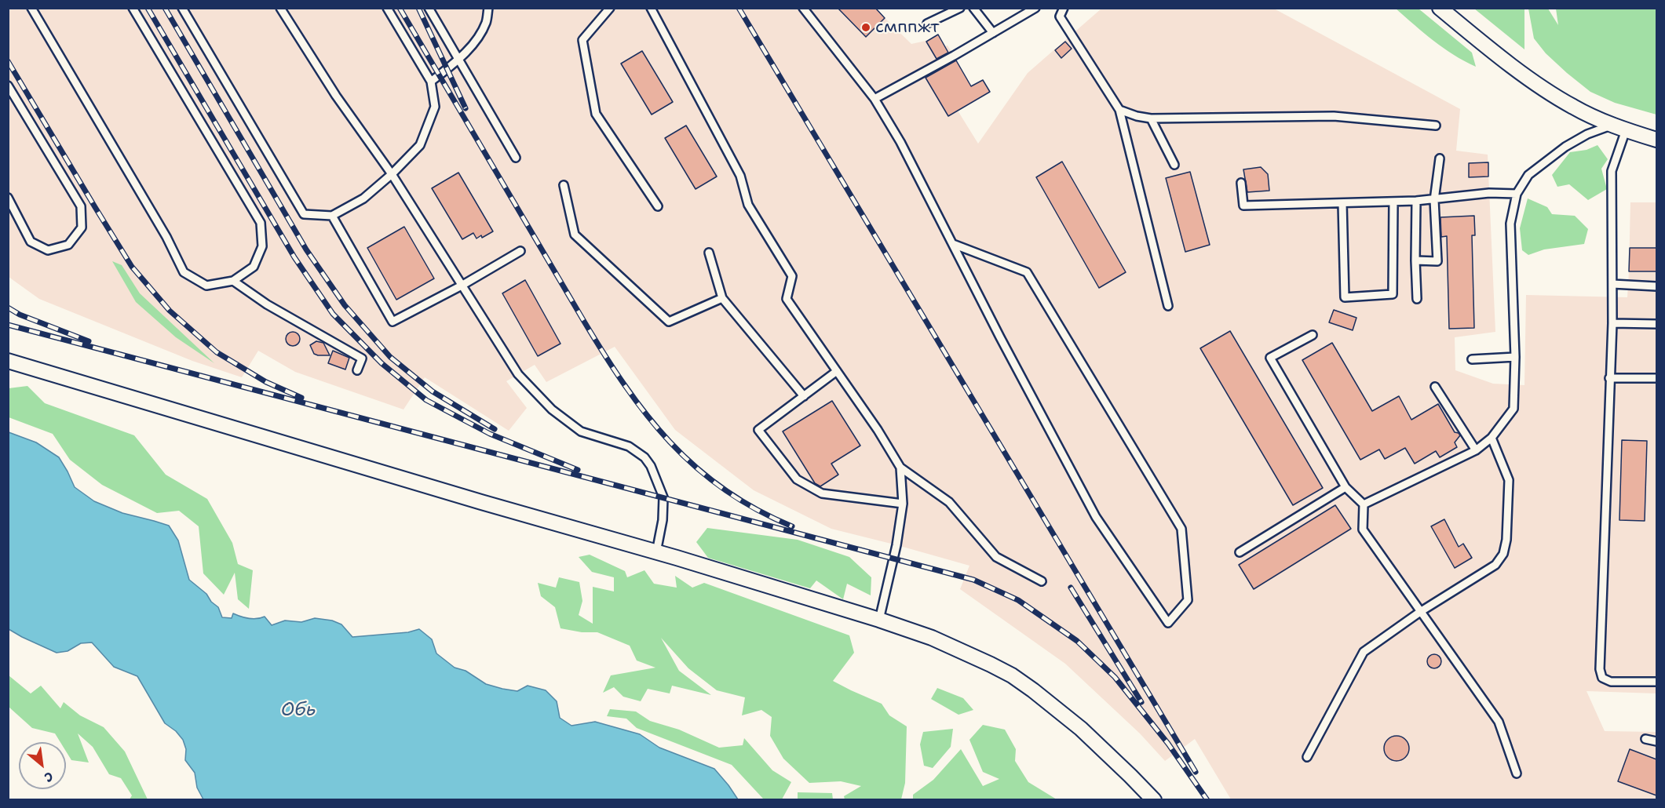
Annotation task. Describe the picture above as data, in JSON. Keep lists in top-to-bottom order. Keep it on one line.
{"water":["Обь"],"places":["смппжт"],"north":"bottom right"}
